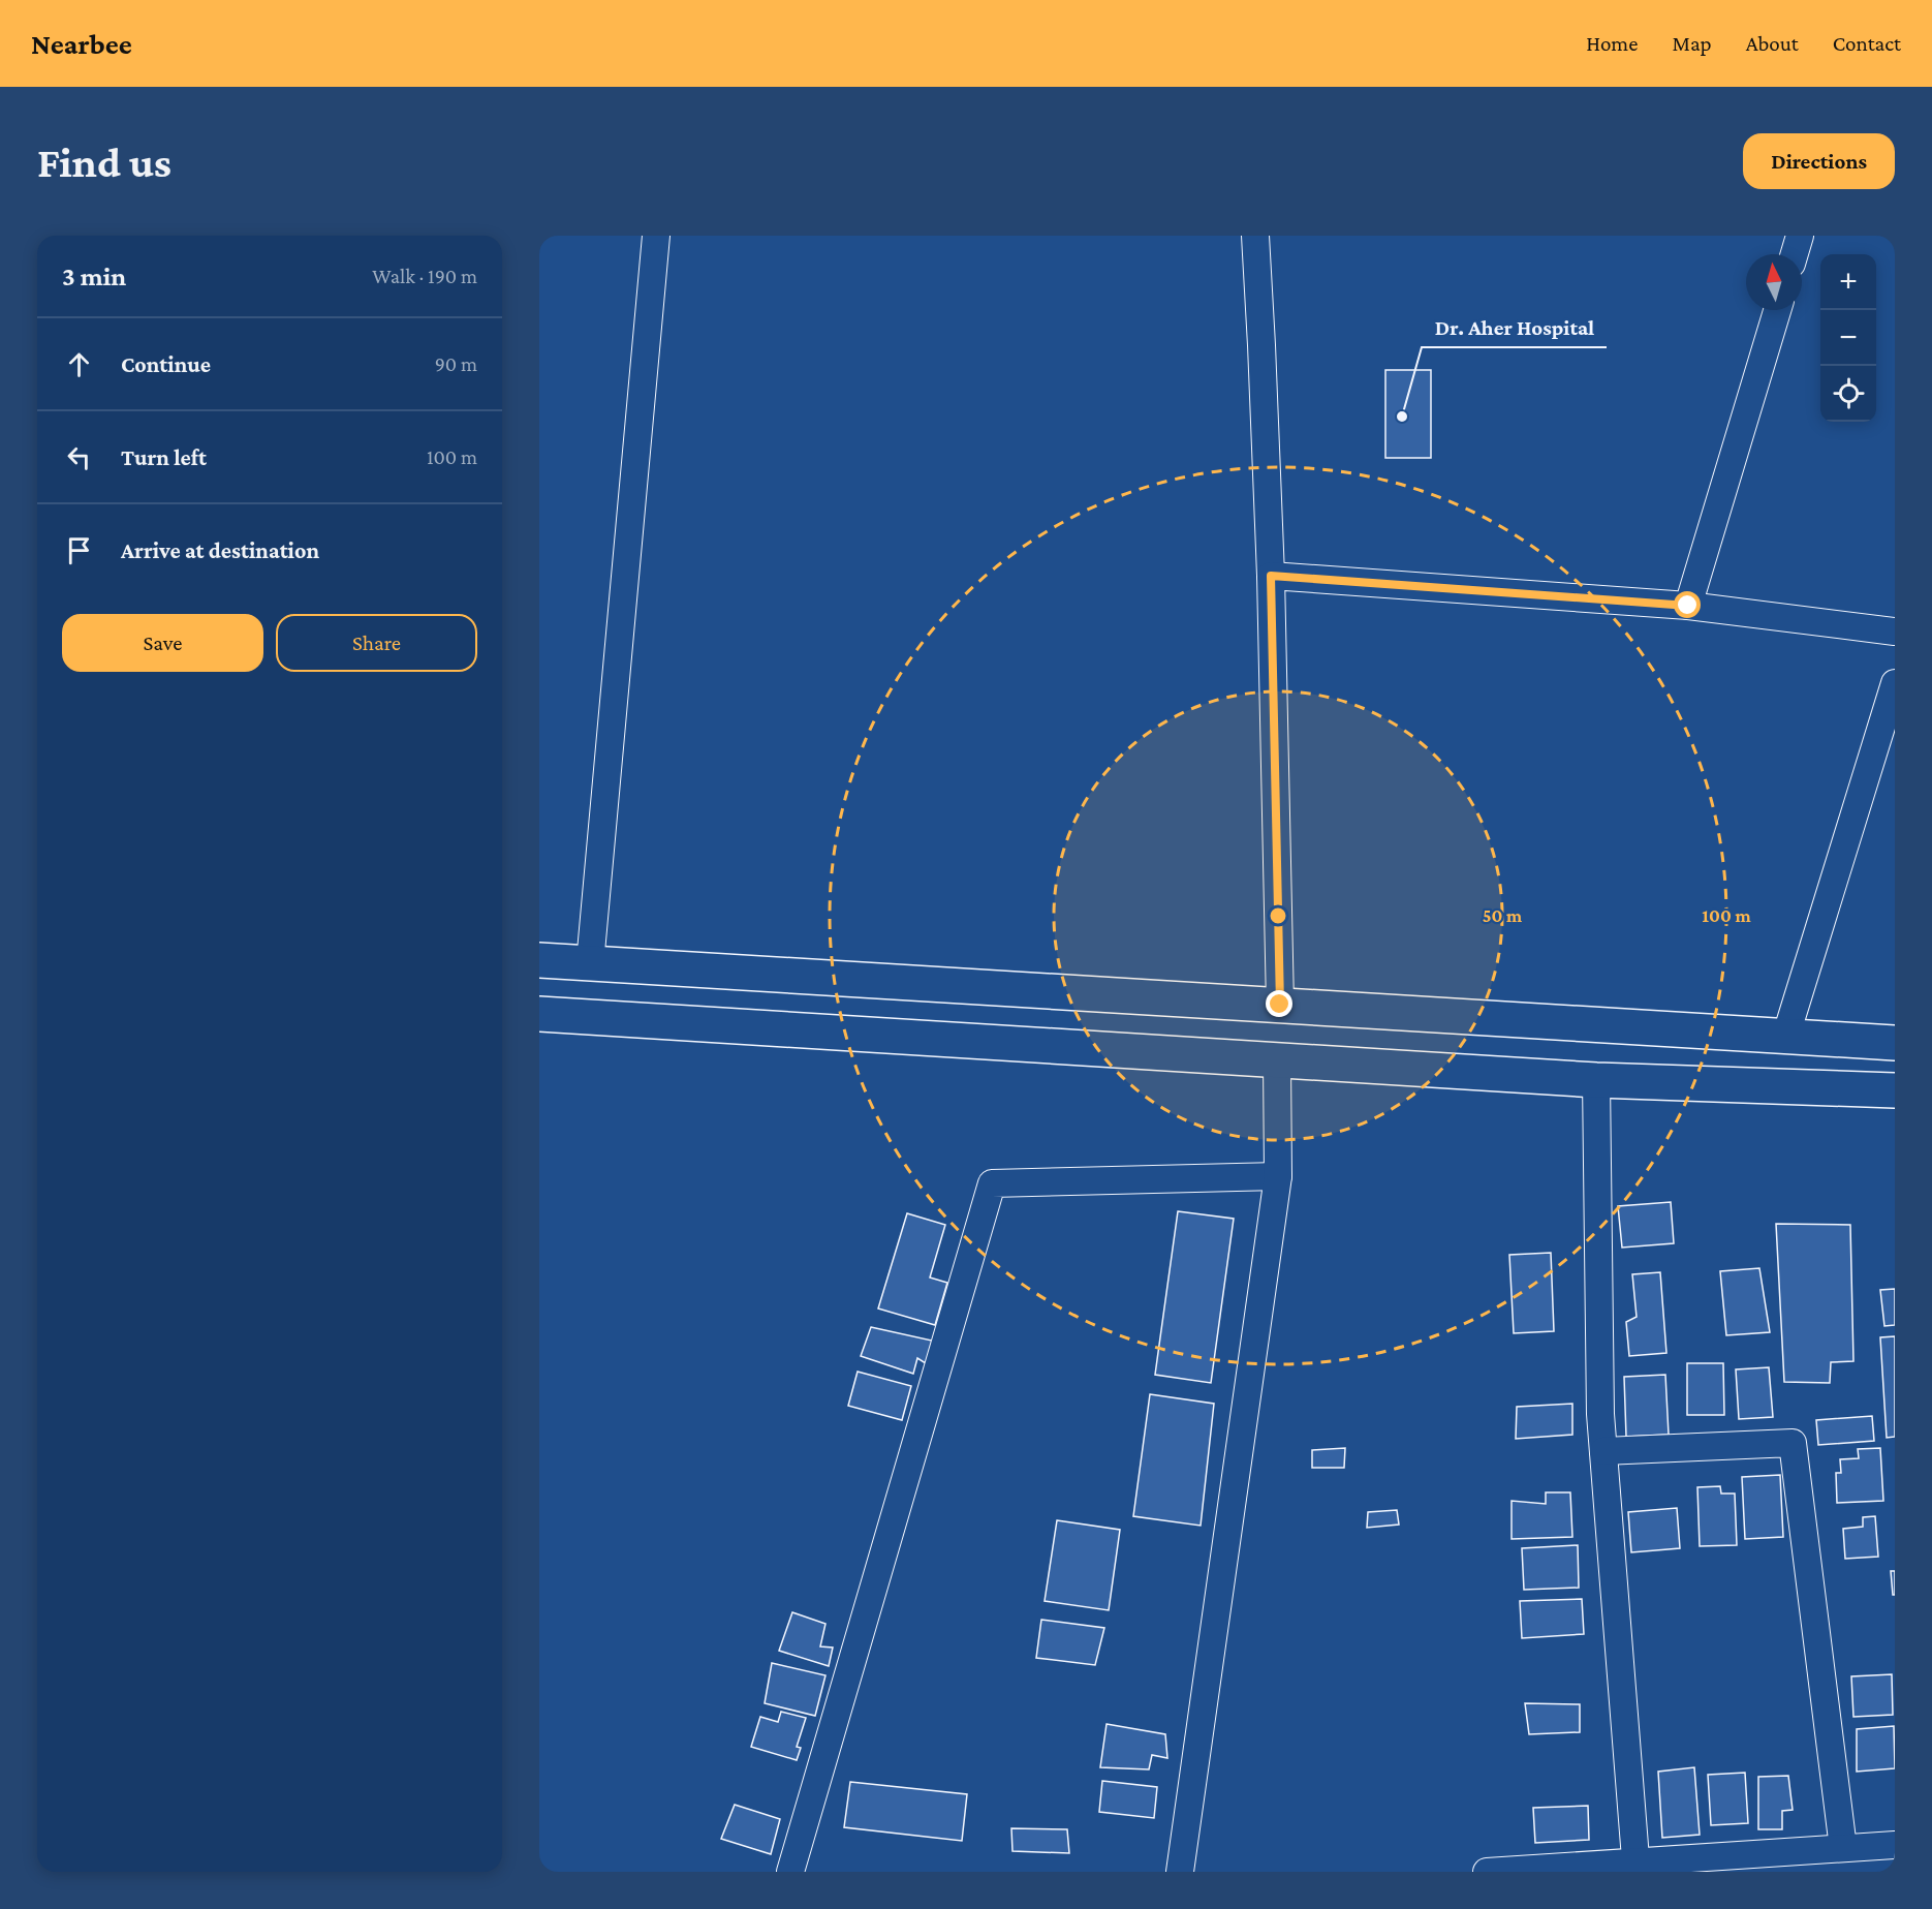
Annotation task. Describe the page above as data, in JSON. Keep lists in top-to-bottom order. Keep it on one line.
{"places":["Dr. Aher Hospital"],"north":"top","page":{"header":"Nearbee","nav":["Home","Map","About","Contact"],"buttons":["Directions",["Save","Share"]],"title":"Find us","heading":["3 min","Walk · 190 m"],"map_buttons":["+","−"],"list":[["Continue","90 m"],["Turn left","100 m"],"Arrive at destination"]},"rings":["50 m","100 m"]}
